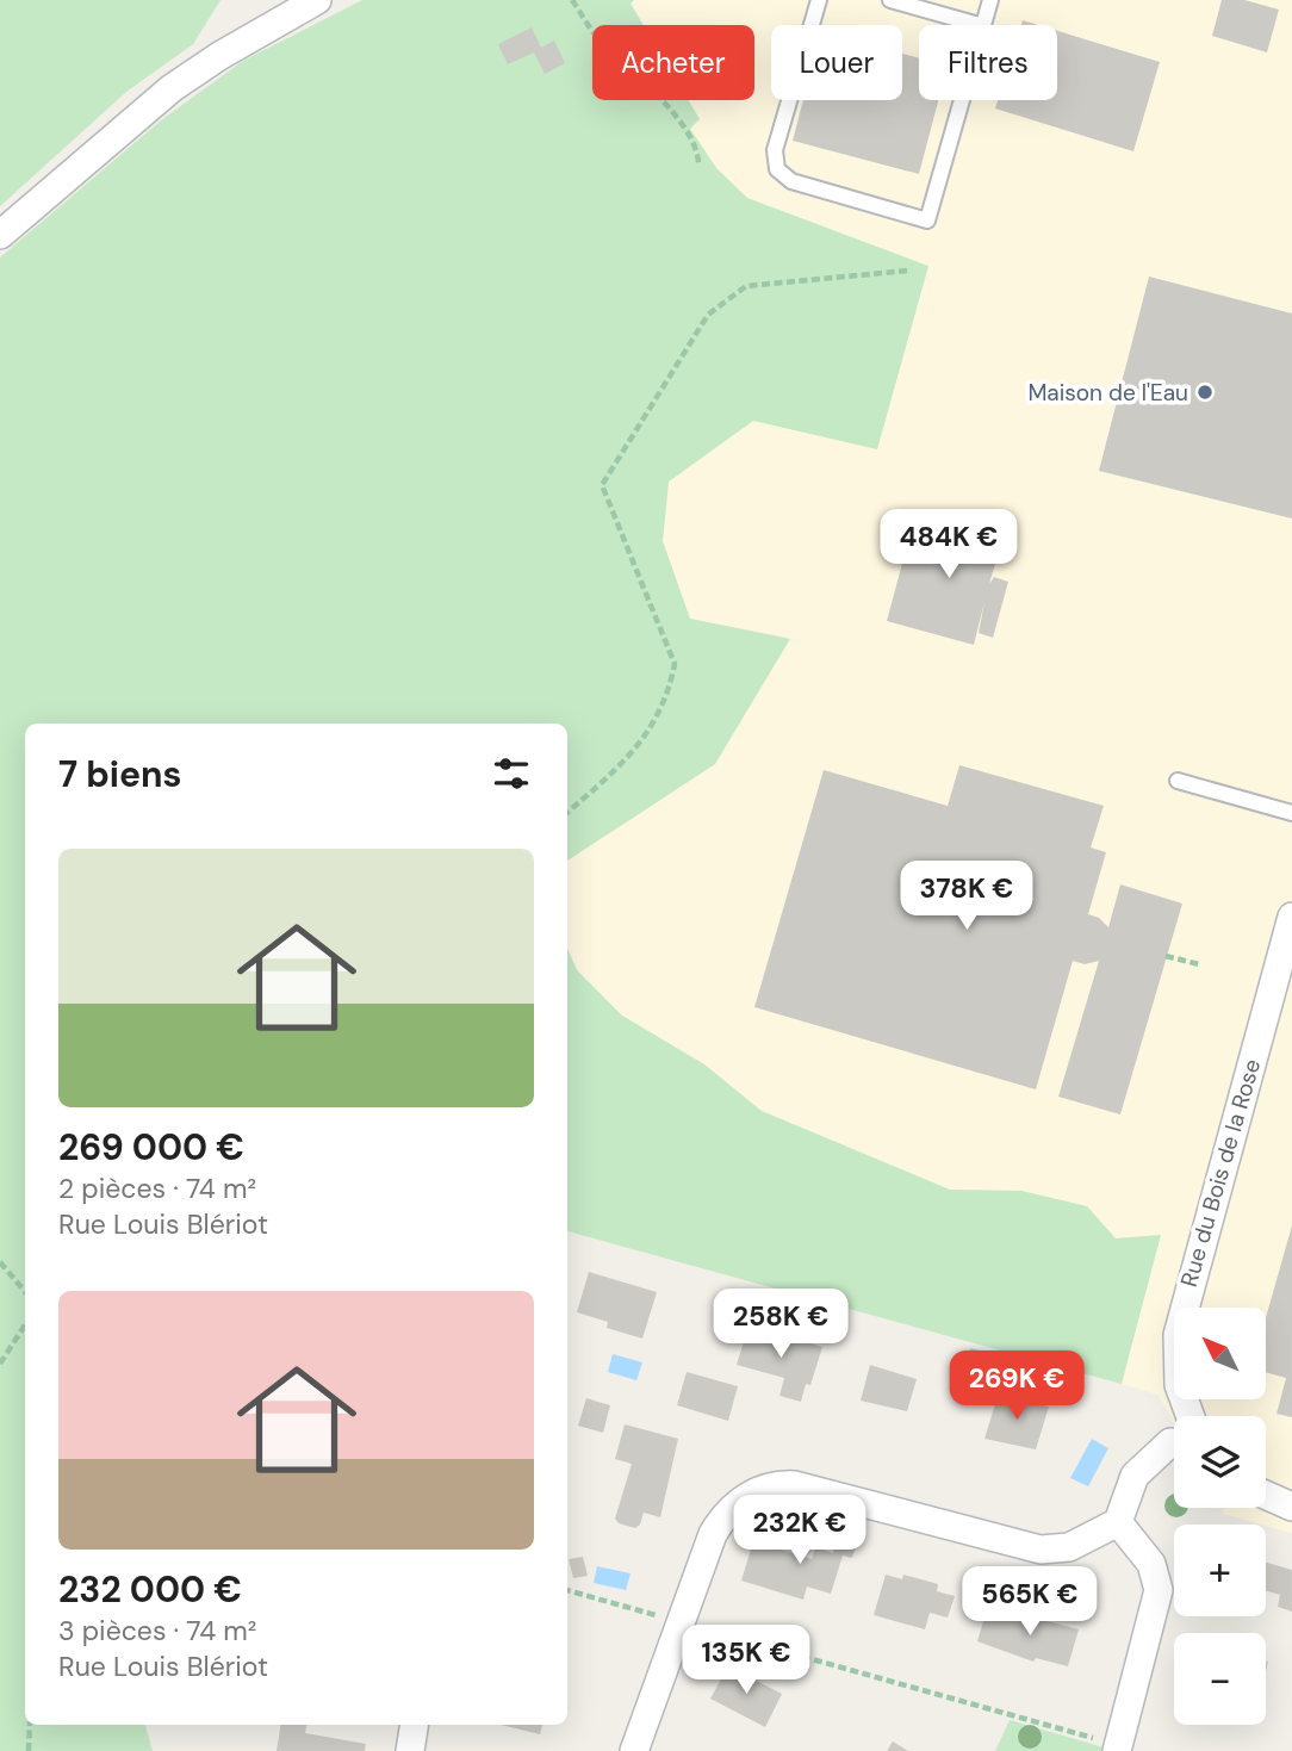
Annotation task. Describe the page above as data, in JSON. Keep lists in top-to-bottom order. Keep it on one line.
{"streets":{"street":["Rue du Bois de la Rose"]},"places":["Maison de l'Eau"],"north":"top left","page":{"chip":["Acheter","Louer","Filtres"],"price":["484K €","378K €","258K €","269K €","232K €","565K €","135K €"],"heading":"7 biens","list":[{"name":"269 000 €","note":"2 pièces · 74 m² · Rue Louis Blériot"},{"name":"232 000 €","note":"3 pièces · 74 m² · Rue Louis Blériot"}],"map_buttons":["+","−"]}}
